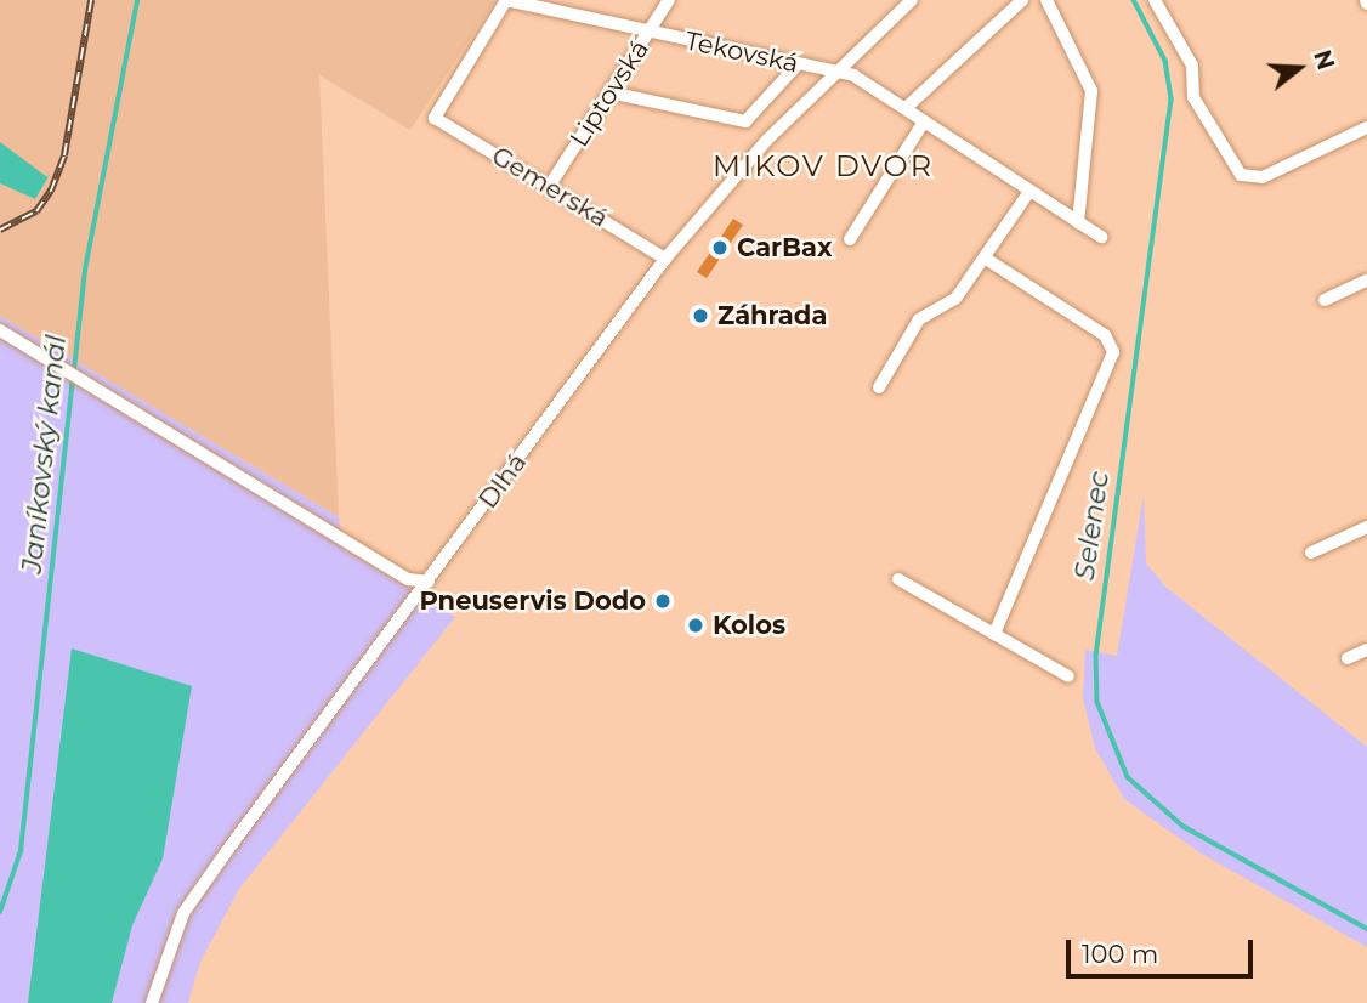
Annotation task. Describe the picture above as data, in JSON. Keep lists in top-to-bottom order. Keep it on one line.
{"streets":{"street":["Tekovská","Liptovská","Gemerská","Dlhá"]},"crossings":[["Tekovská","Liptovská"],["Tekovská","Gemerská"],["Tekovská","Dlhá"],["Liptovská","Gemerská"],["Gemerská","Dlhá"]],"districts":["MIKOV DVOR"],"water":["Janíkovský kanál","Selenec"],"places":["CarBax","Záhrada","Pneuservis Dodo","Kolos"],"scale_bar":"100 m","north":"right"}
